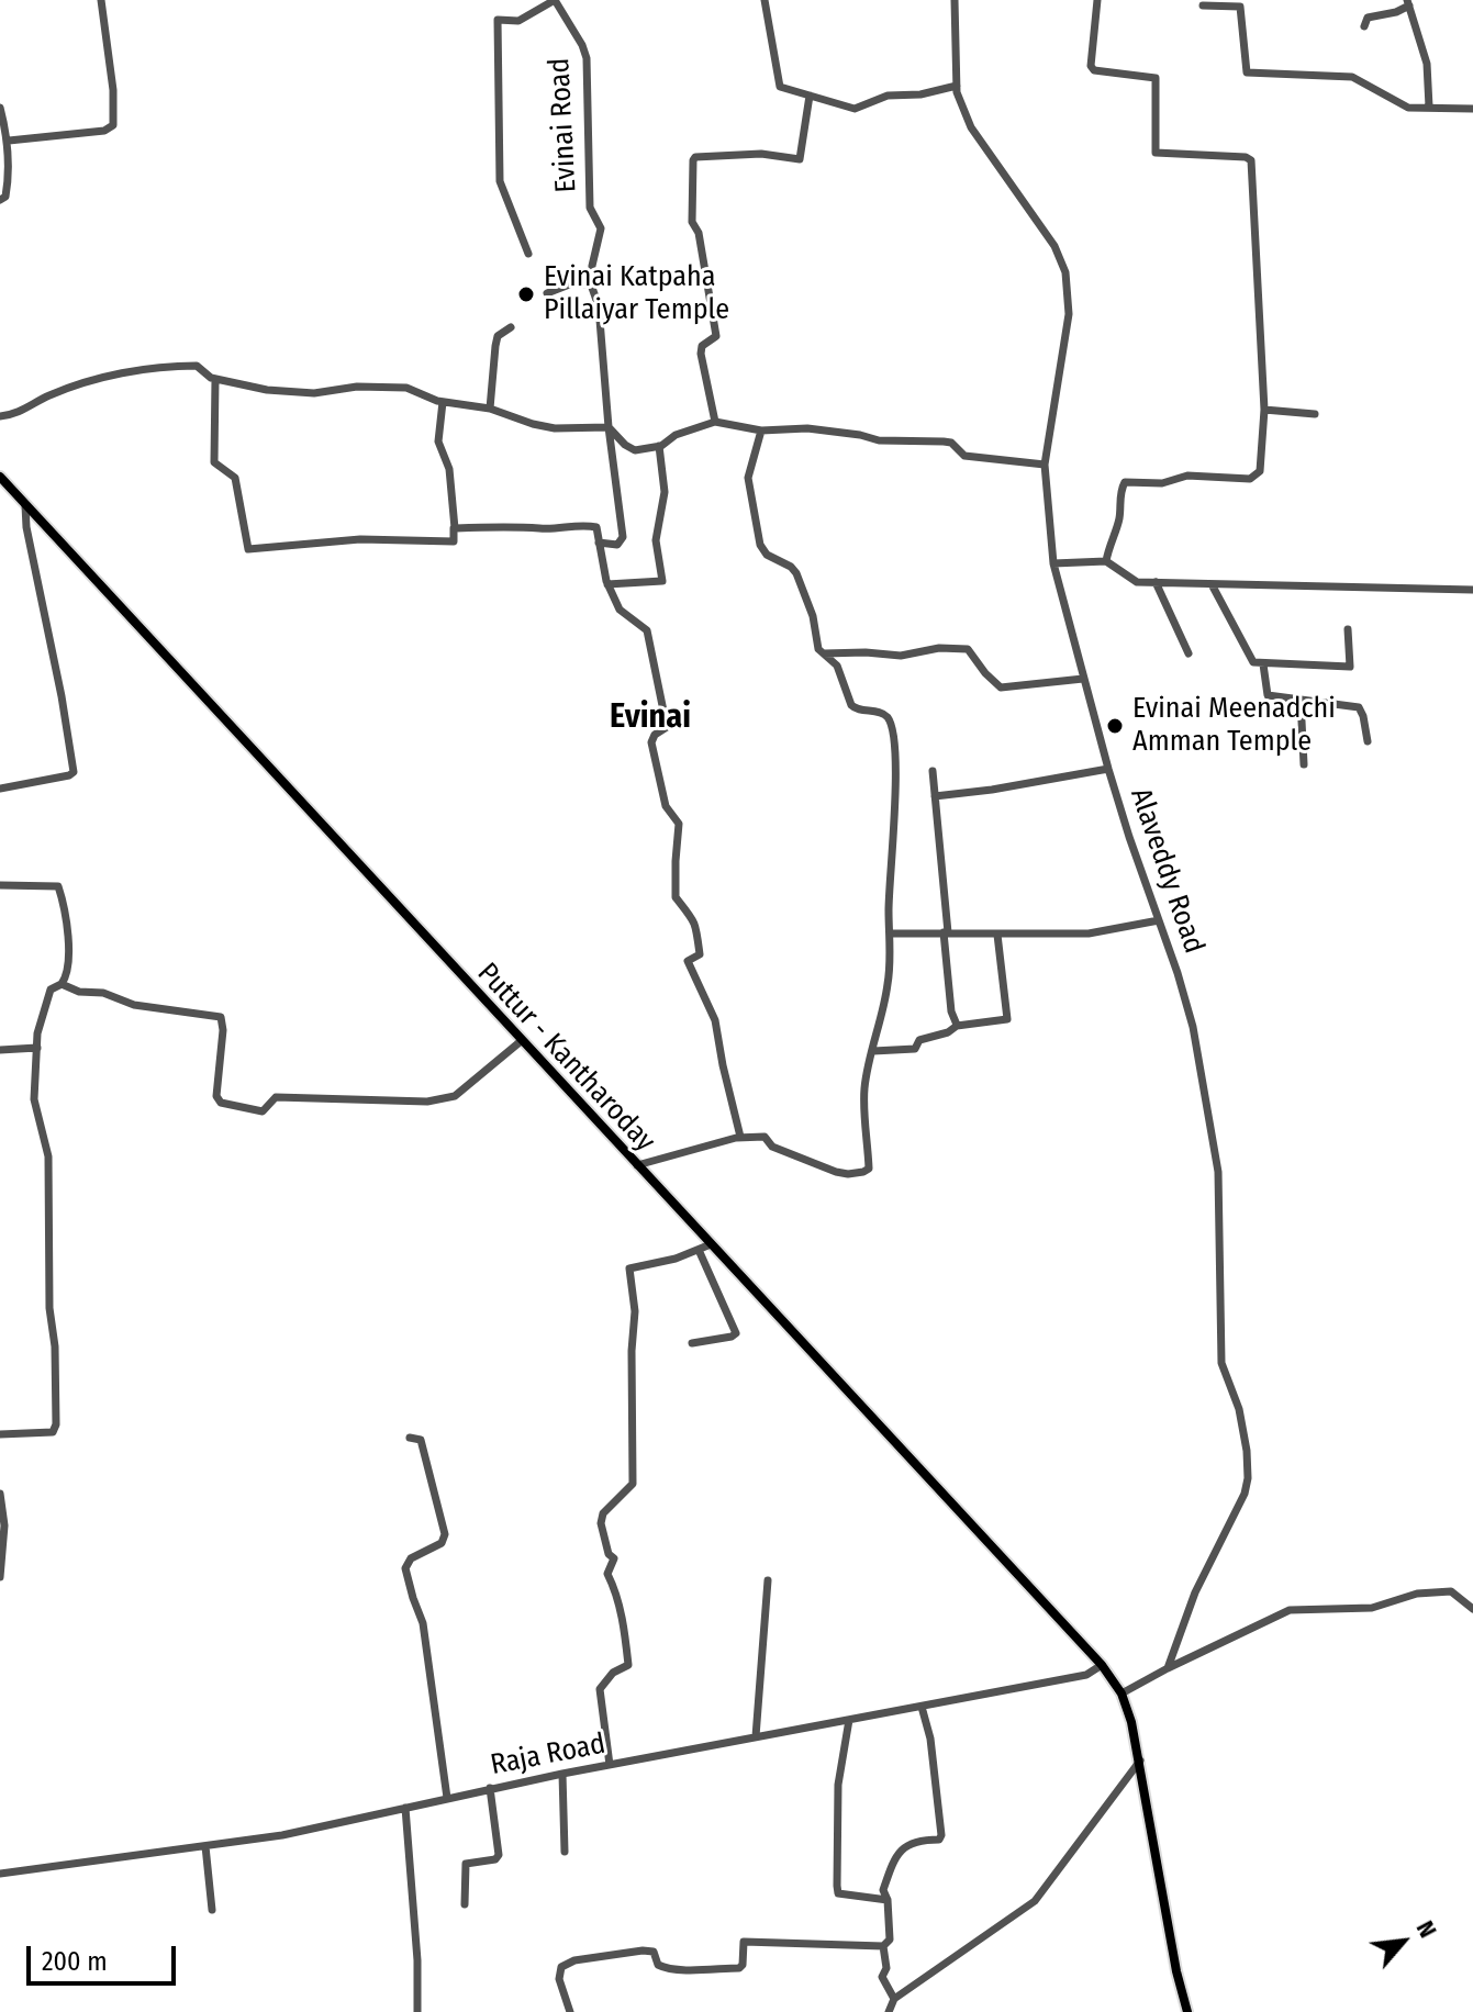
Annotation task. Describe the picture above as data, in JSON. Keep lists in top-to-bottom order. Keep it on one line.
{"streets":{"main road":["Puttur - Kantharoday"],"street":["Evinai Road","Alaveddy Road","Raja Road"]},"crossings":[["Puttur - Kantharoday","Raja Road"]],"districts":["Evinai"],"places":["Evinai Katpaha Pillaiyar Temple","Evinai Meenadchi Amman Temple"],"scale_bar":"200 m","north":"top right"}
